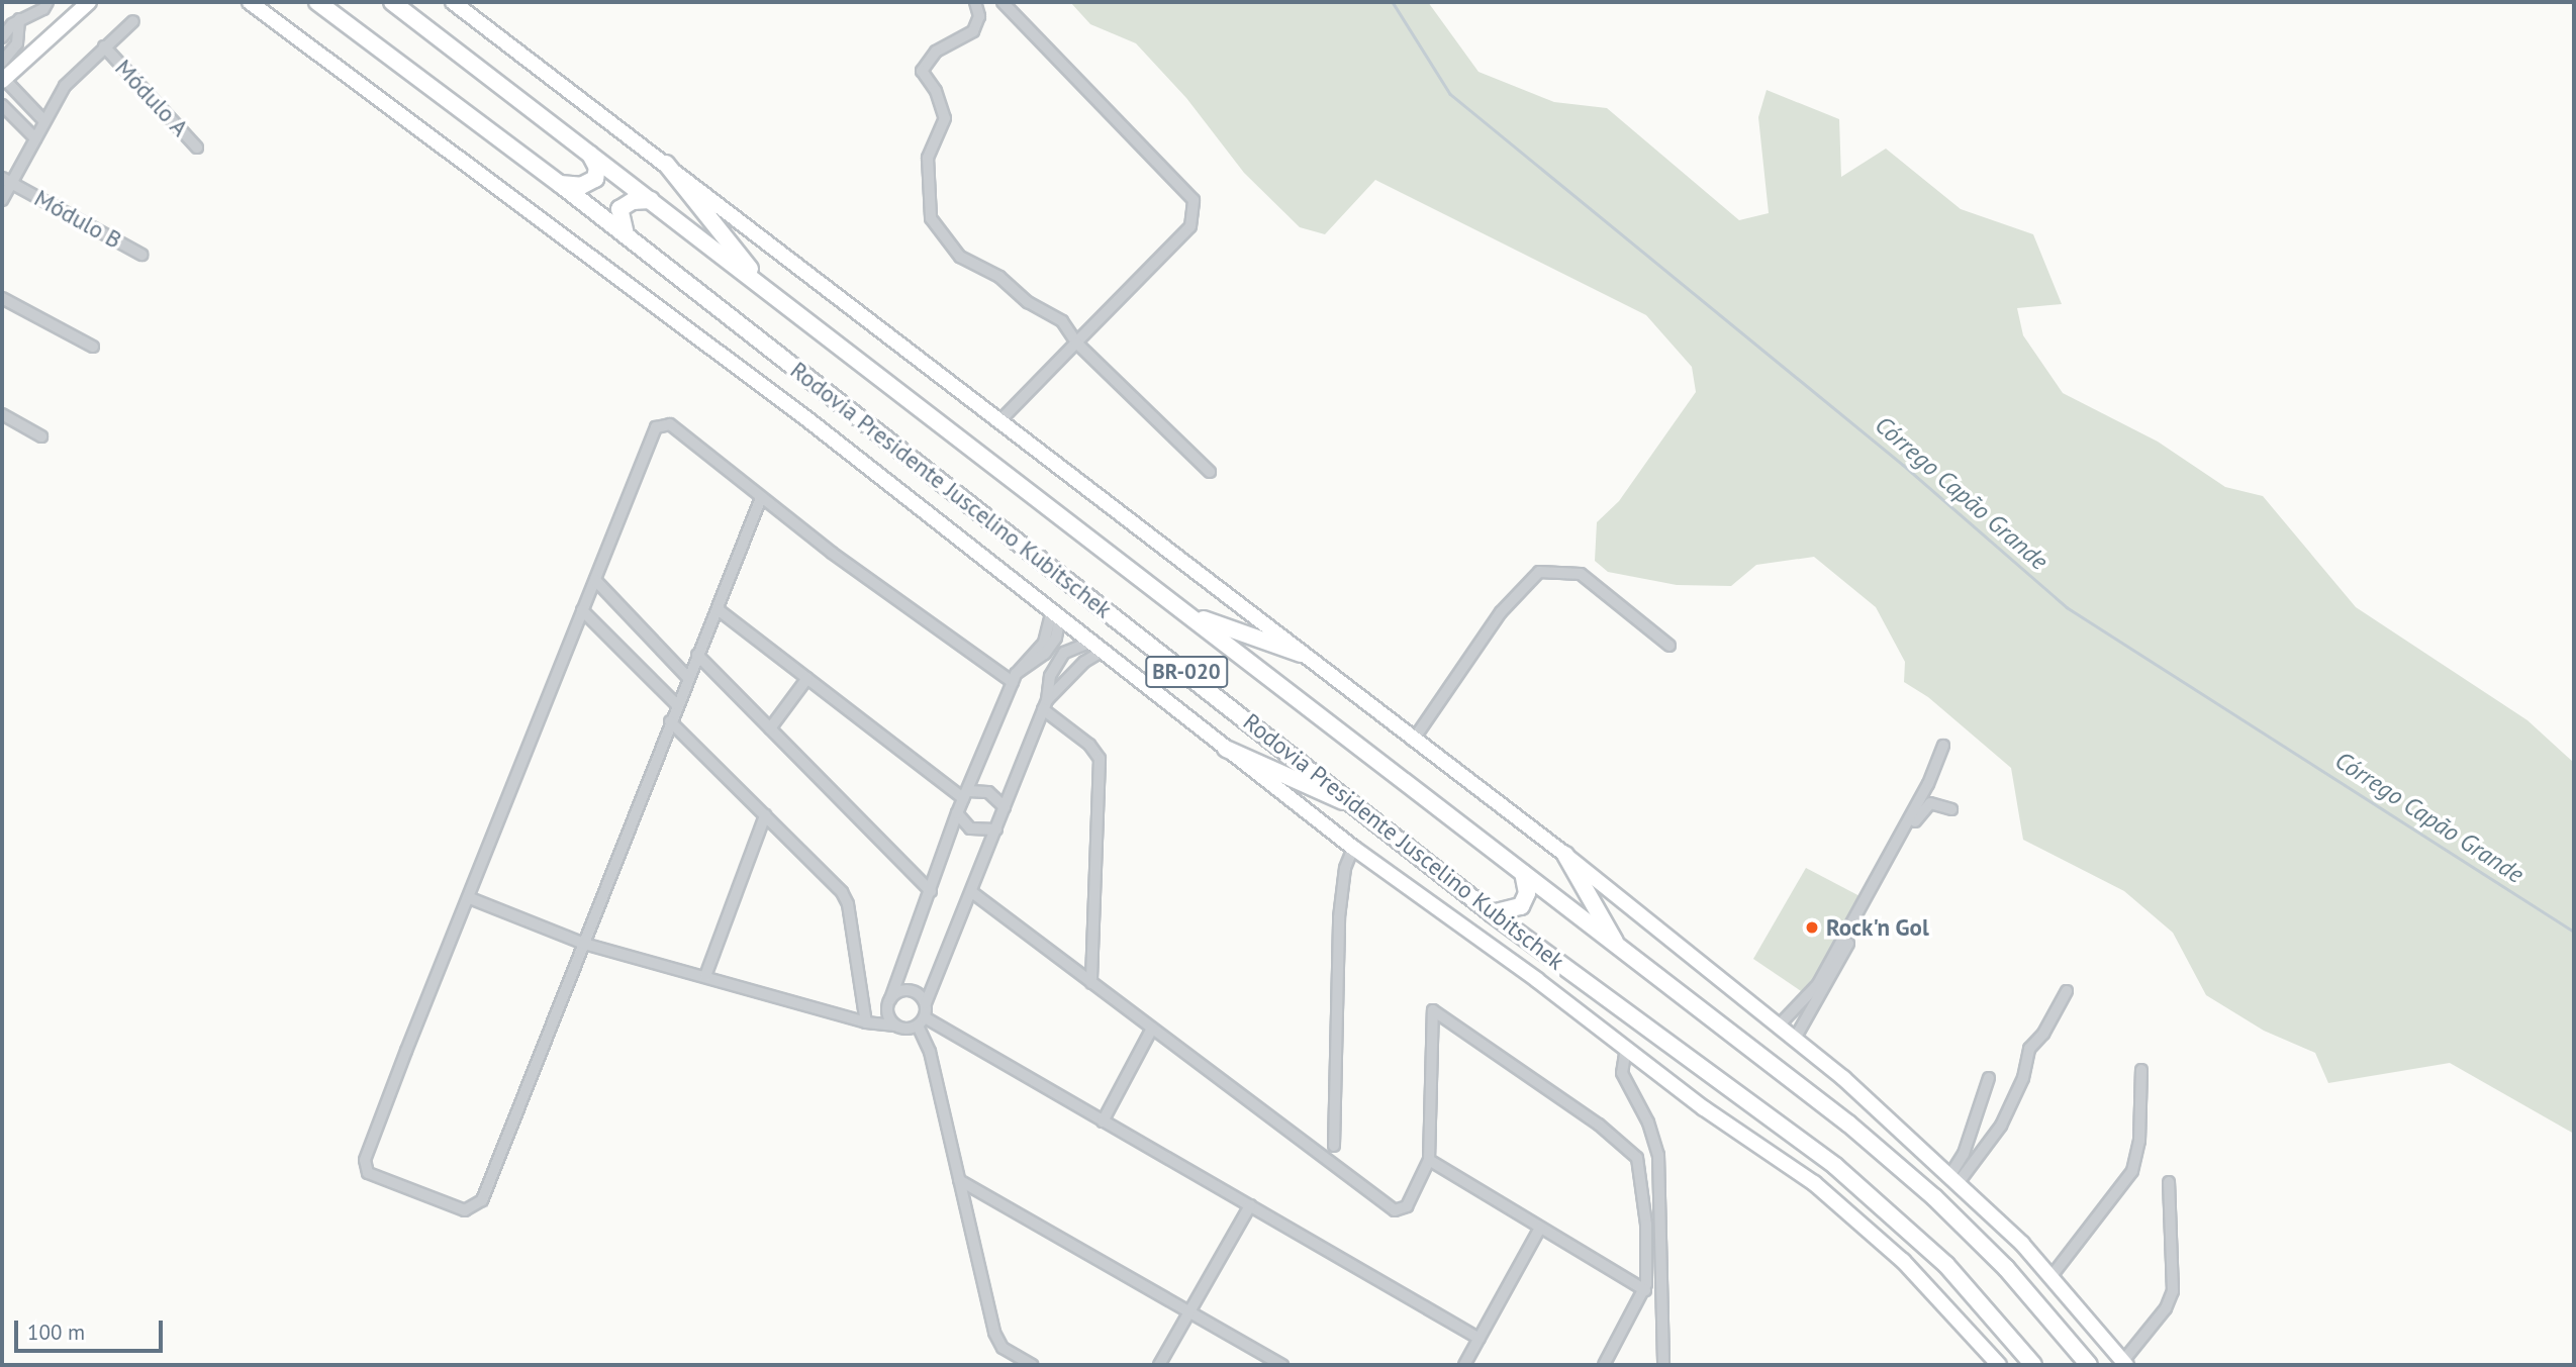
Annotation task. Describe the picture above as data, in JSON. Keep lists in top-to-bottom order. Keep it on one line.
{"streets":{"highway":["Rodovia Presidente Juscelino Kubitschek","BR-020"],"street":["Módulo A","Módulo B"]},"crossings":[["Módulo A","Módulo B"]],"water":["Córrego Capão Grande"],"places":["Rock'n Gol"],"scale_bar":"100 m"}
